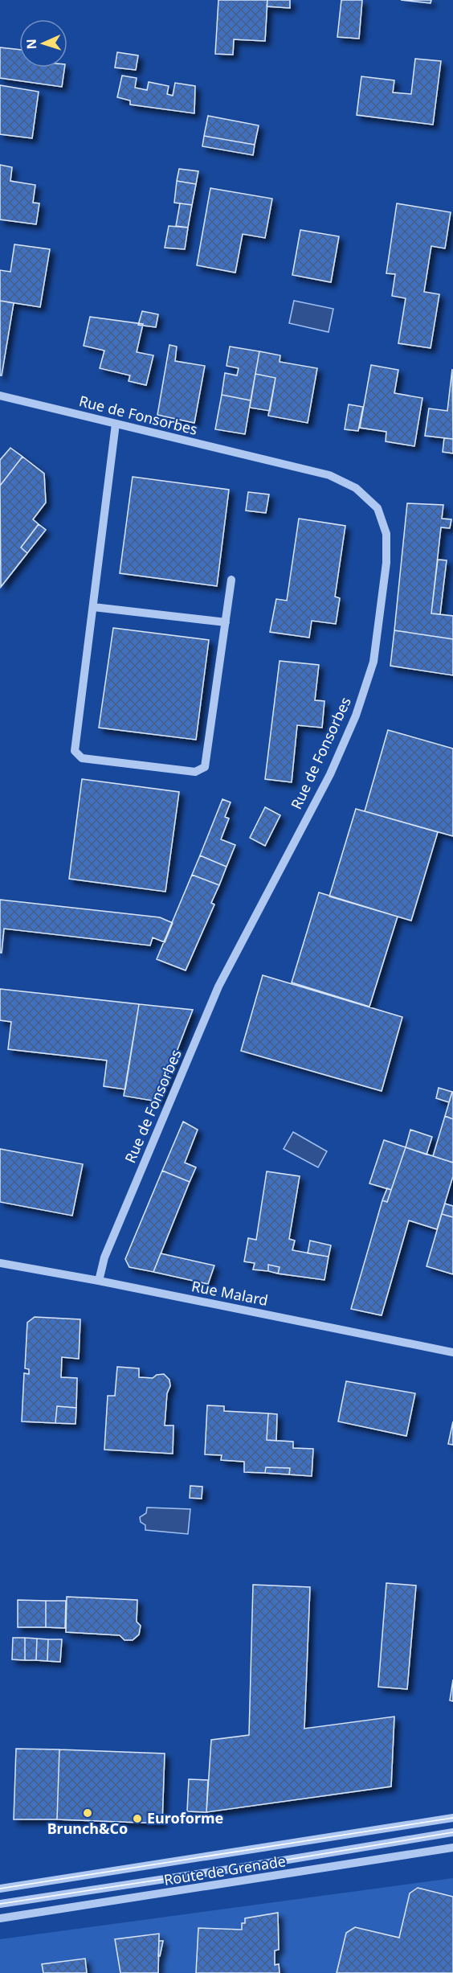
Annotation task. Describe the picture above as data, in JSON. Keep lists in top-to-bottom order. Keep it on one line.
{"streets":{"street":["Rue de Fonsorbes","Rue Malard","Route de Grenade"]},"crossings":[["Rue de Fonsorbes","Rue Malard"]],"places":["Brunch&Co","Euroforme"],"north":"left"}
